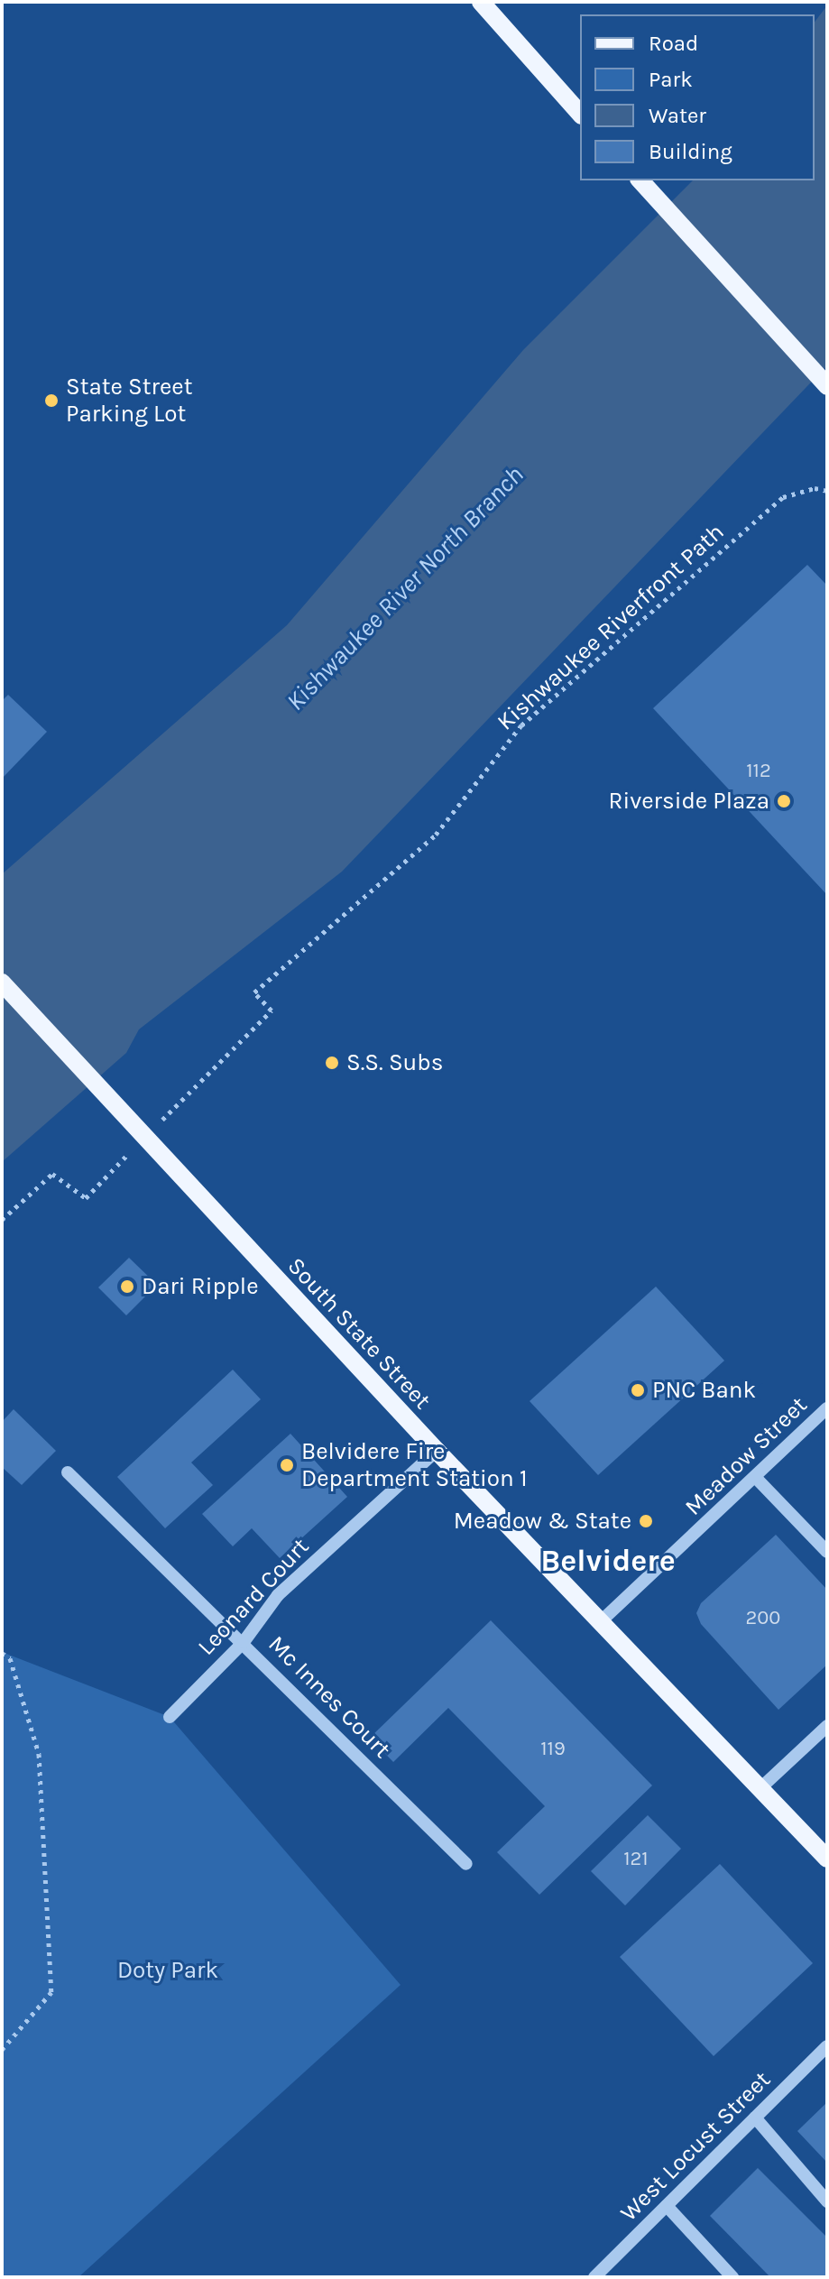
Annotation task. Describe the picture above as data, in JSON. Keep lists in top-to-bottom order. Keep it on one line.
{"streets":{"main road":["South State Street"],"street":["Meadow Street","Leonard Court","Mc Innes Court","West Locust Street"],"path":["Kishwaukee Riverfront Path"]},"crossings":[["Kishwaukee Riverfront Path","South State Street"],["South State Street","Meadow Street"],["South State Street","Leonard Court"],["Leonard Court","Mc Innes Court"]],"districts":["Belvidere"],"water":["Kishwaukee River North Branch"],"parks":["Doty Park"],"places":["State Street Parking Lot","Riverside Plaza","S.S. Subs","Dari Ripple","PNC Bank","Belvidere Fire Department Station 1","Meadow & State"],"house_numbers":["112","200","119","121"],"legend":["Road","Park","Water","Building"]}
